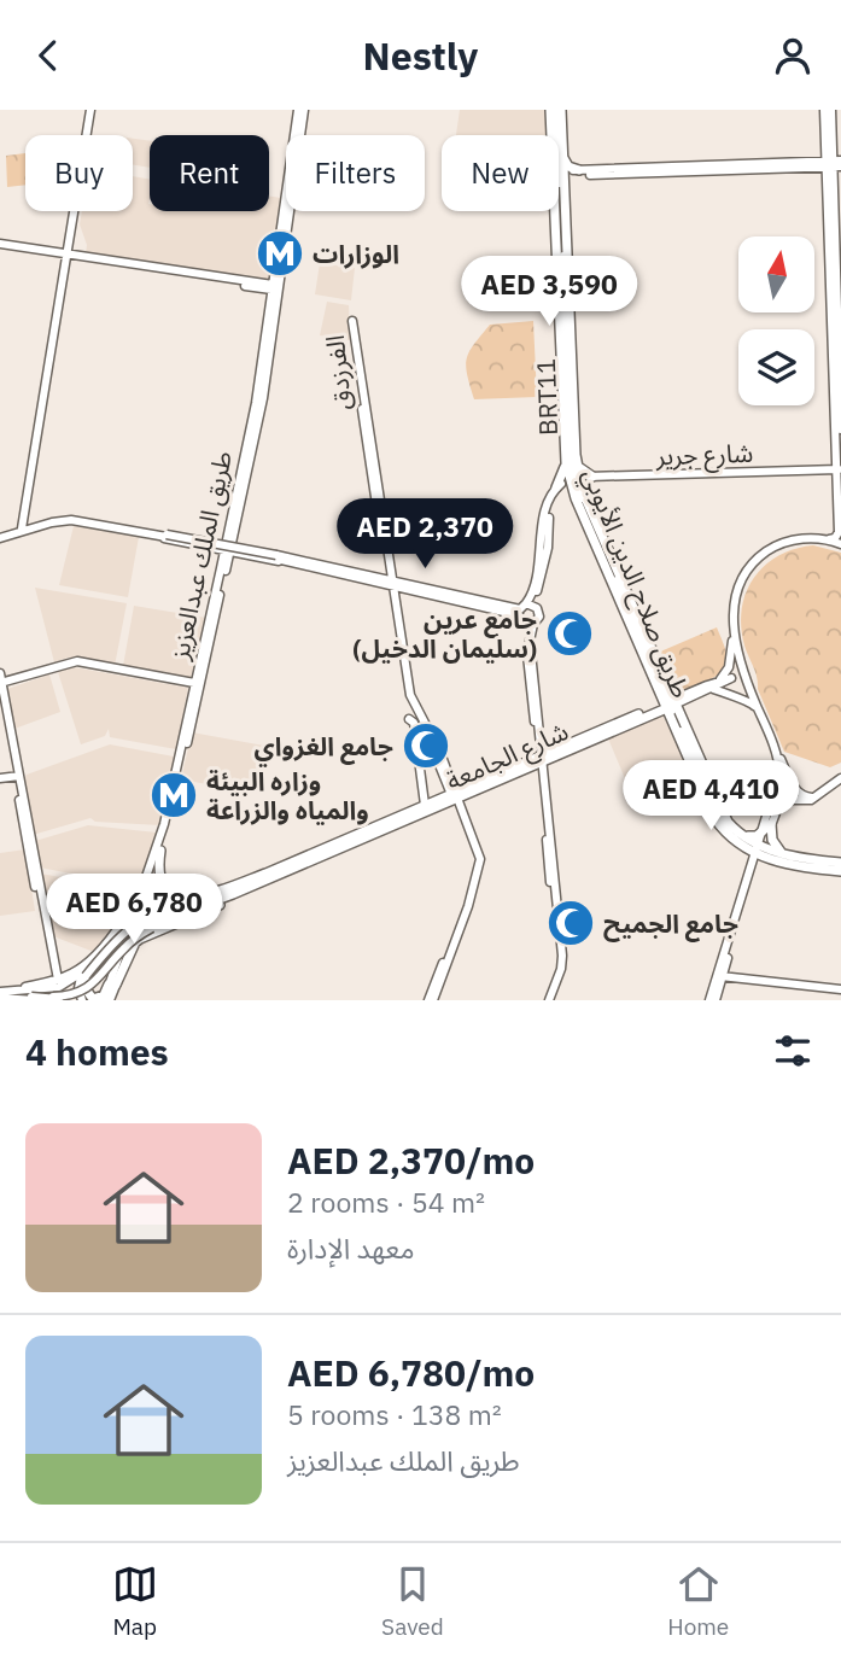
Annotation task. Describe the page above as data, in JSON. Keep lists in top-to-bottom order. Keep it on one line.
{"streets":{"main road":["الفرزدق","BRT11","شارع جرير","طريق الملك عبدالعزيز","طريق صلاح الدين الأيوبي","شارع الجامعة"]},"crossings":[["BRT11","شارع جرير"],["BRT11","طريق صلاح الدين الأيوبي"],["شارع جرير","طريق صلاح الدين الأيوبي"],["طريق صلاح الدين الأيوبي","شارع الجامعة"]],"places":{"metro station":["الوزارات","وزاره البيئة والمياه والزراعة"],"mosque":["جامع عرين (سليمان الدخيل)","جامع الغزواي","جامع الجميح"]},"north":"top","page":{"header":"Nestly","chip":["Buy","Rent","Filters","New"],"price":["AED 3,590","AED 2,370","AED 4,410","AED 6,780"],"heading":"4 homes","list":[{"name":"AED 2,370/mo","note":"2 rooms · 54 m² · معهد الإدارة"},{"name":"AED 6,780/mo","note":"5 rooms · 138 m² · طريق الملك عبدالعزيز"}],"tabs":["Map","Saved","Home"]}}
